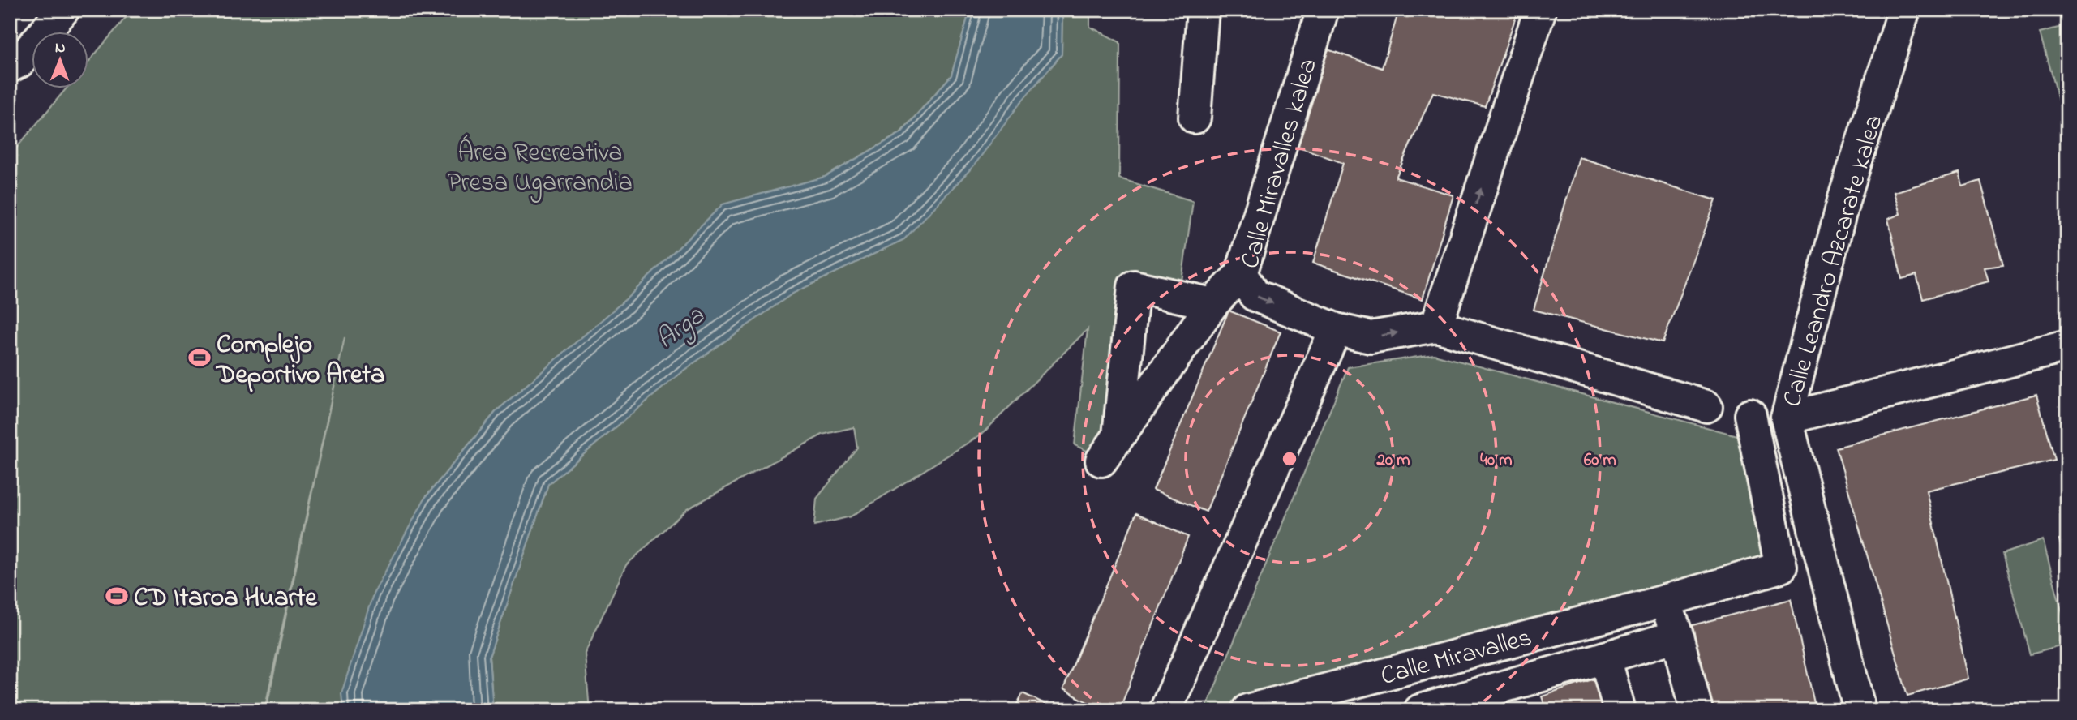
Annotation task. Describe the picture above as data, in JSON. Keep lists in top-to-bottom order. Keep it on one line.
{"streets":{"street":["Calle Miravalles kalea","Calle Leandro Azcarate kalea","Calle Miravalles"]},"water":["Arga"],"parks":["Área Recreativa Presa Ugarrandia"],"places":{"sports":["Complejo Deportivo Areta","CD Itaroa Huarte"]},"north":"top","rings":["20 m","40 m","60 m"]}
